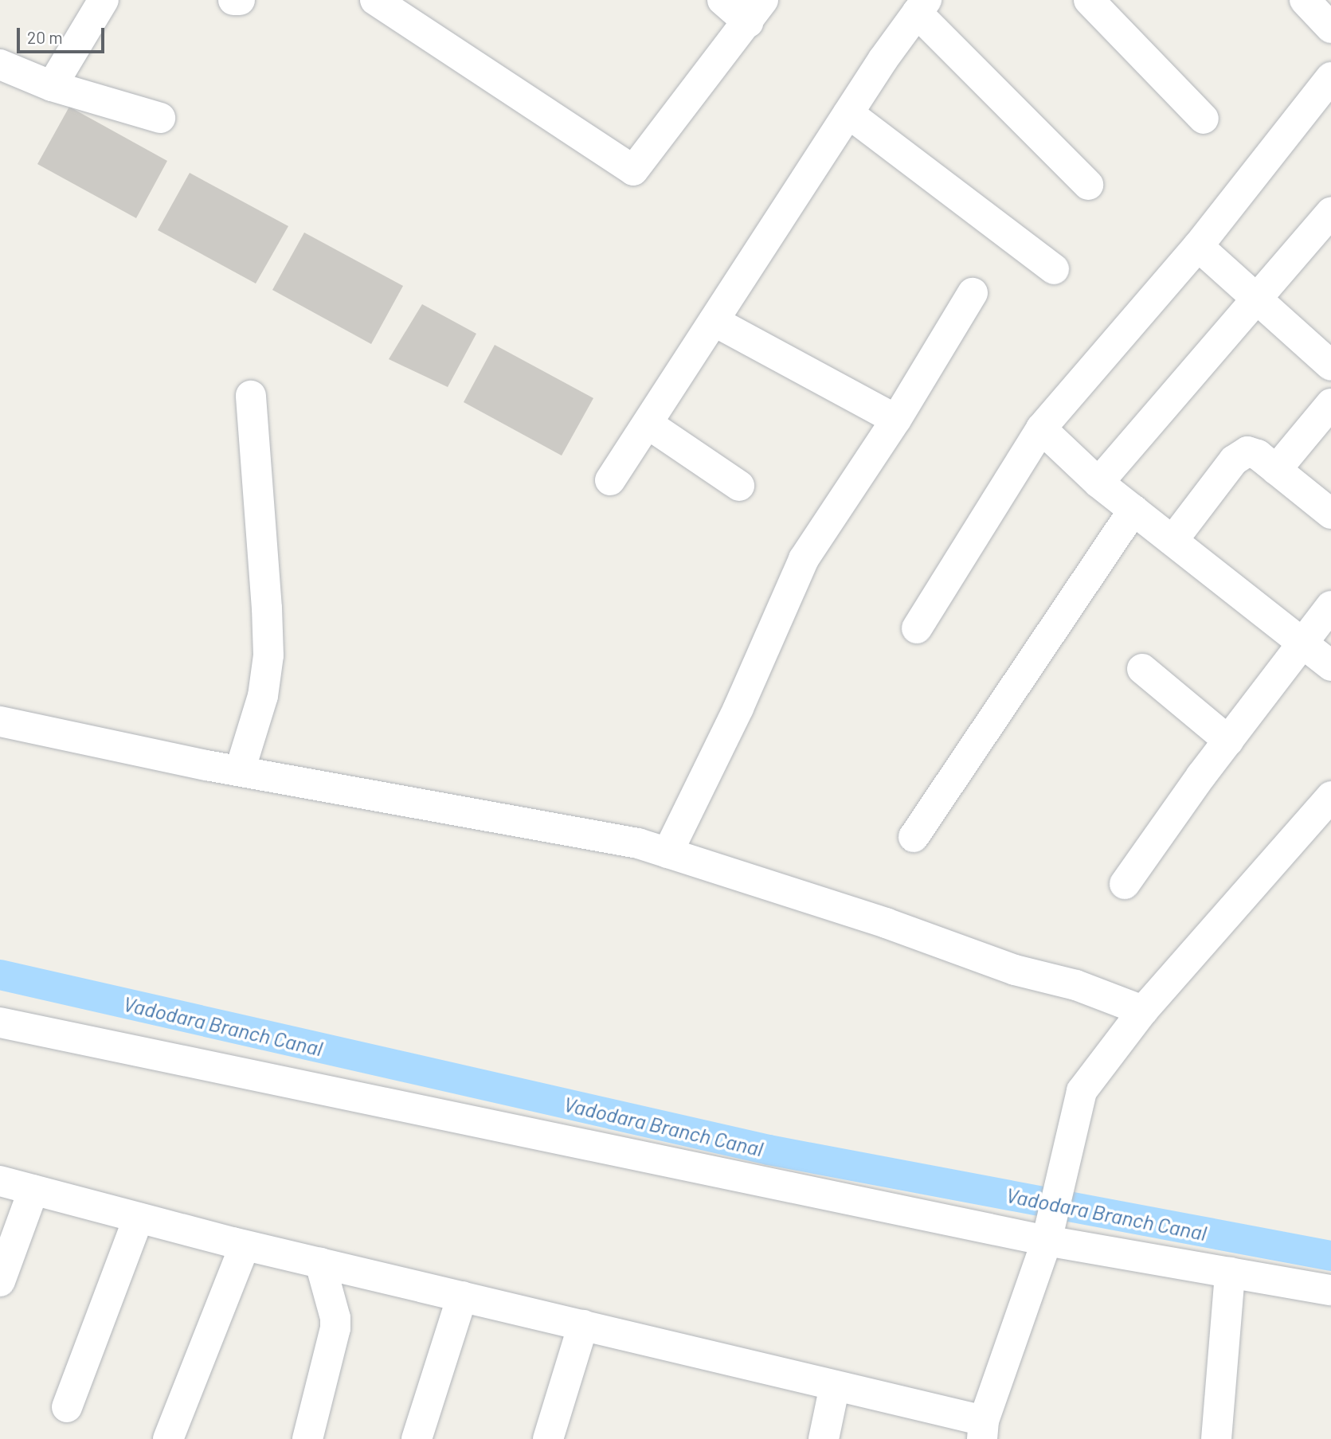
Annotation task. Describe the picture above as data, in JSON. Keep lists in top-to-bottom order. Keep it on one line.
{"water":["Vadodara Branch Canal"],"scale_bar":"20 m"}
